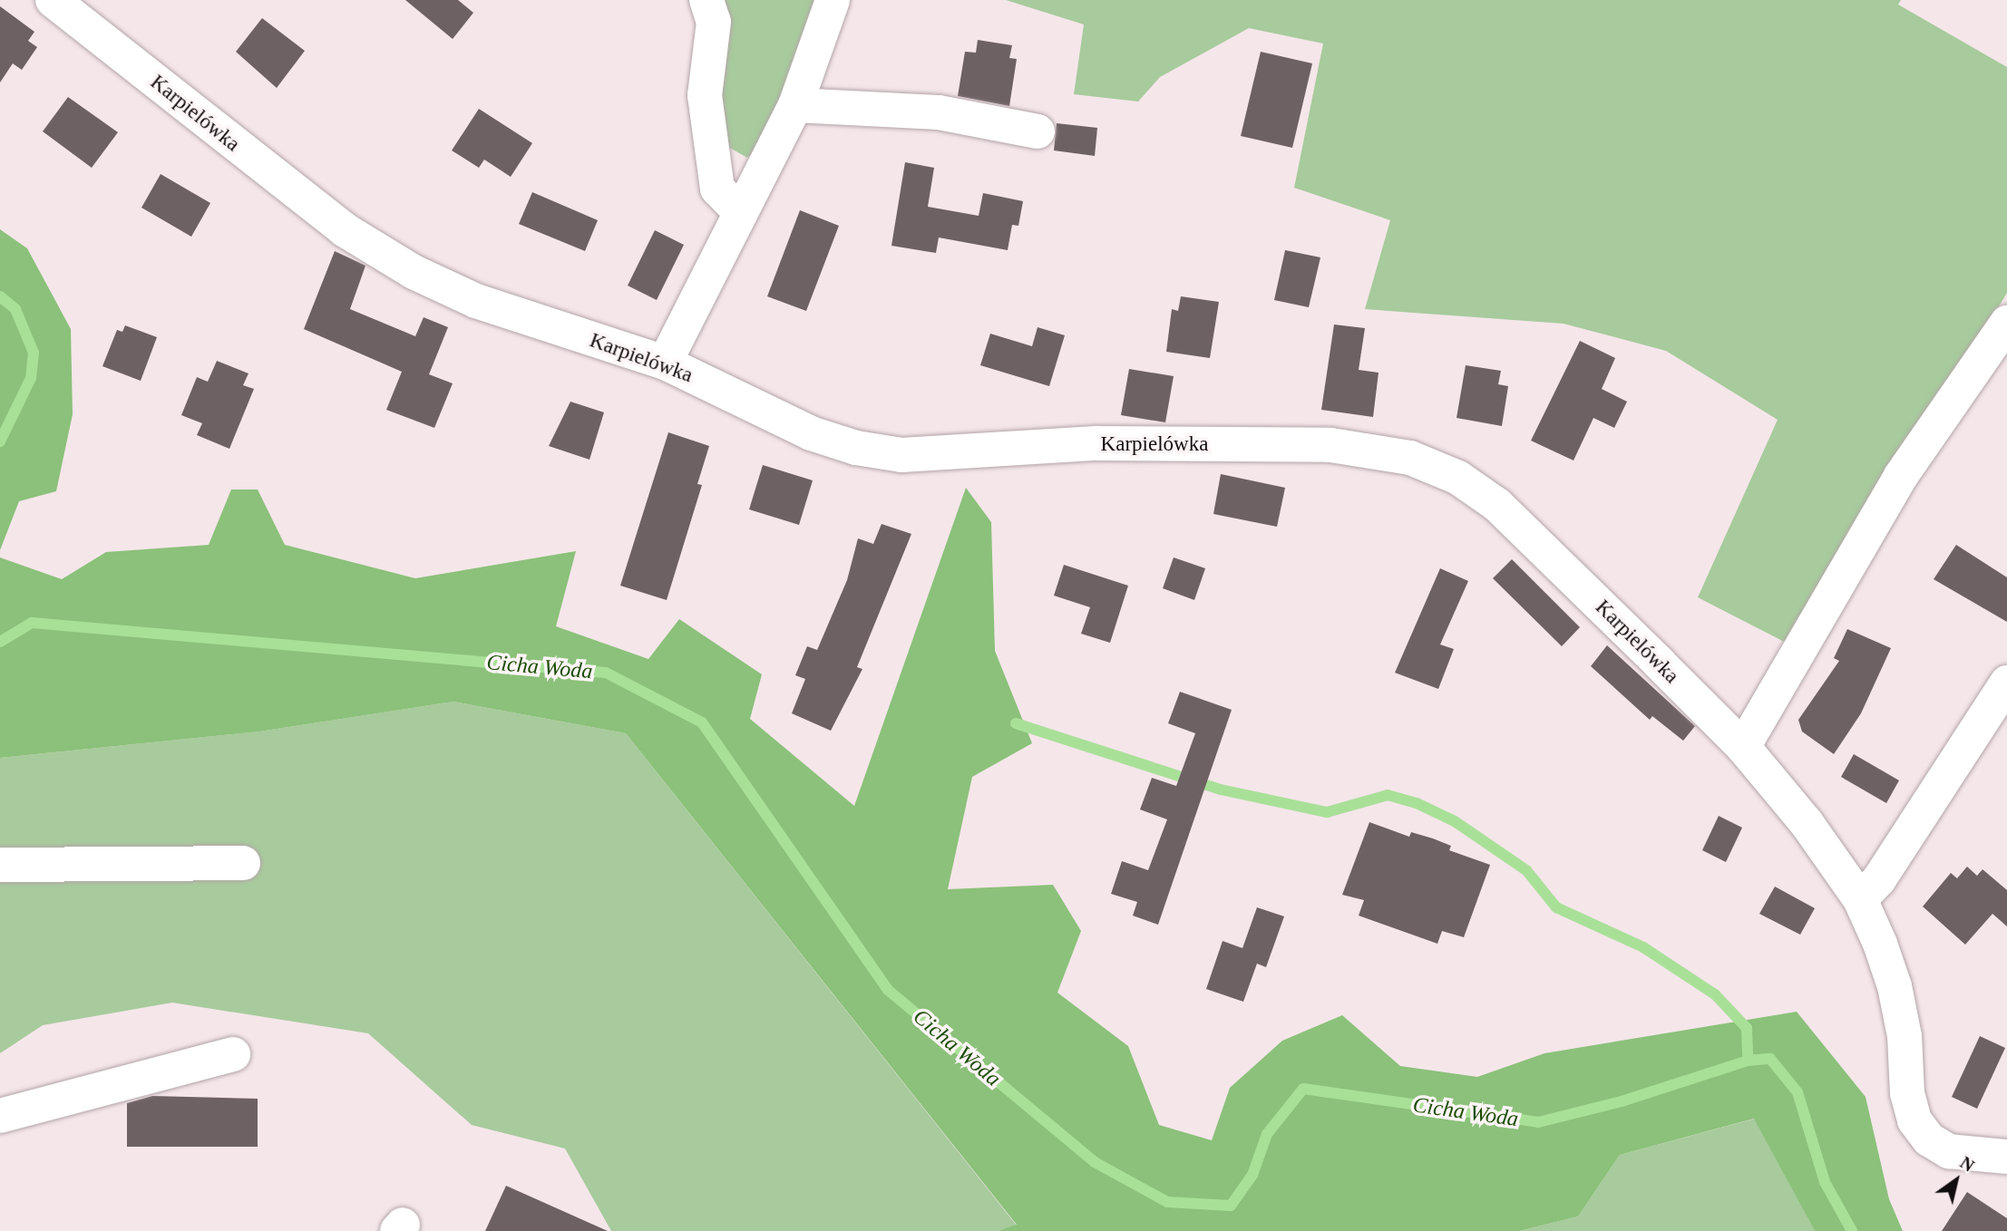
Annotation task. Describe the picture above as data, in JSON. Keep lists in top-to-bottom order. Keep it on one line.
{"streets":{"street":["Karpielówka"]},"water":["Cicha Woda"],"north":"top right"}
